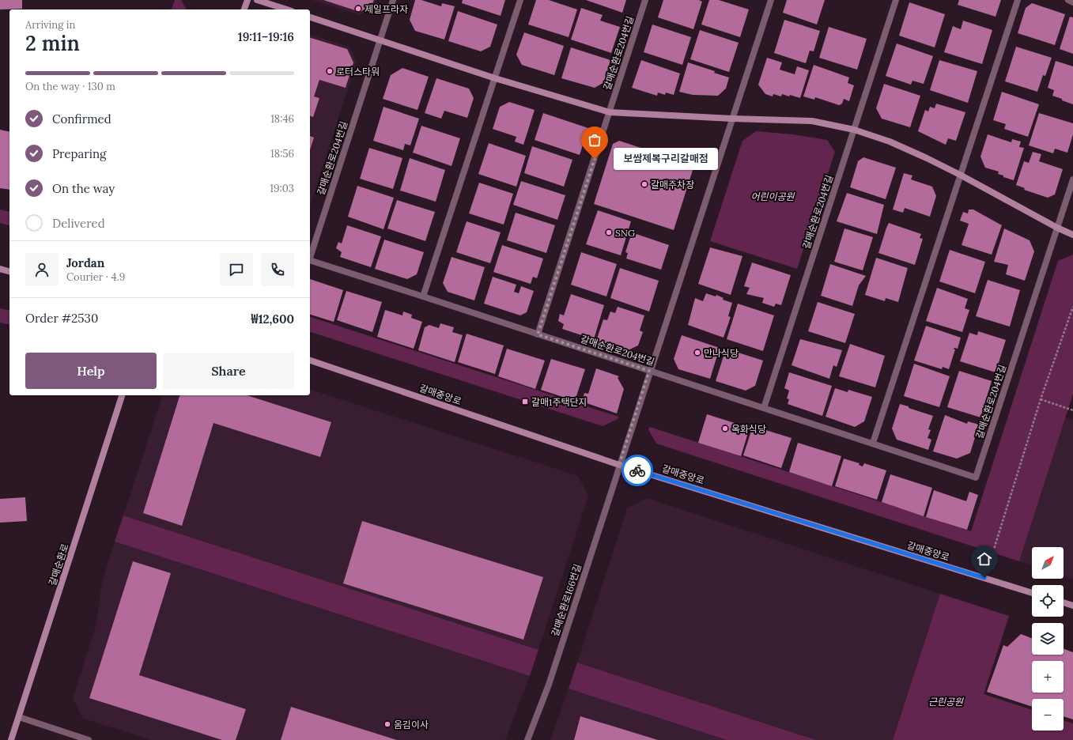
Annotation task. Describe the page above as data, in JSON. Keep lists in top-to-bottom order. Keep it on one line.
{"streets":{"street":["갈매순환로204번길","갈매중앙로","갈매순환로","갈매순환로166번길"]},"crossings":[["갈매순환로204번길","갈매순환로166번길"],["갈매중앙로","갈매순환로166번길"]],"parks":["어린이공원","근린공원"],"places":{"other":["제일프라자","로터스타워","보쌈제복구리갈매점","갈매주차장","SNG","만나식당","옥화식당","옴김이사"],"transit":["갈매1주택단지"]},"north":"top right","page":{"heading":["2 min","Arriving in","19:11–19:16"],"panel":["Jordan","Courier · 4.9","Order #2530","₩12,600"],"bar":"On the way · 130 m","list":[["Confirmed","18:46"],["Preparing","18:56"],["On the way","19:03"],"Delivered"],"bubble":"보쌈제복구리갈매점","buttons":["Help","Share"],"map_buttons":["+","−"]}}
